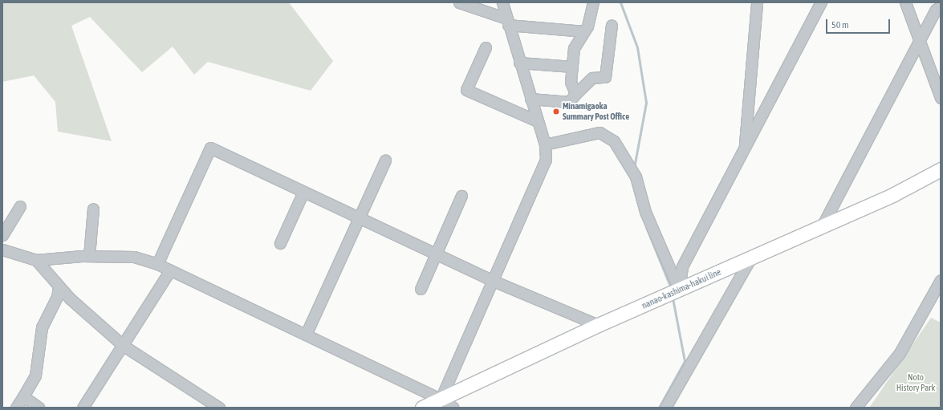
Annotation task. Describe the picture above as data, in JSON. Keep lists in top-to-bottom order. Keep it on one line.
{"streets":{"main road":["nanao-kashima-hakui line"]},"parks":["Noto History Park"],"places":["Minamigaoka Summary Post Office"],"scale_bar":"50 m"}
